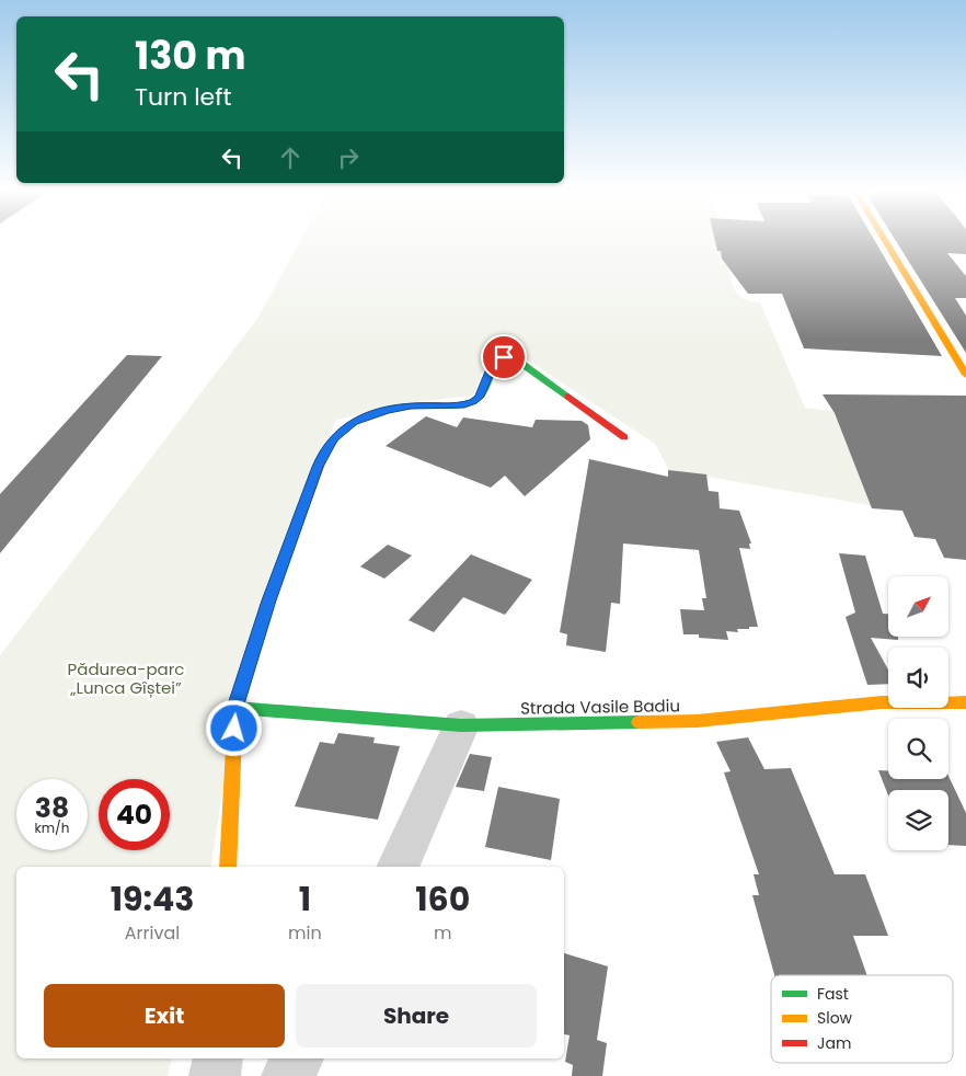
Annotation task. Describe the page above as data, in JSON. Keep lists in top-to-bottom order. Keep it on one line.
{"streets":{"street":["Strada Vasile Badiu"]},"parks":["Pădurea-parc „Lunca Gîștei”"],"legend":["Fast","Slow","Jam"],"north":"top right","page":{"turn":["130 m","Turn left"],"speed":"38 km/h","limit":"40","eta":["19:43","Arrival","1","min","160","m"],"buttons":["Exit","Share"]}}
